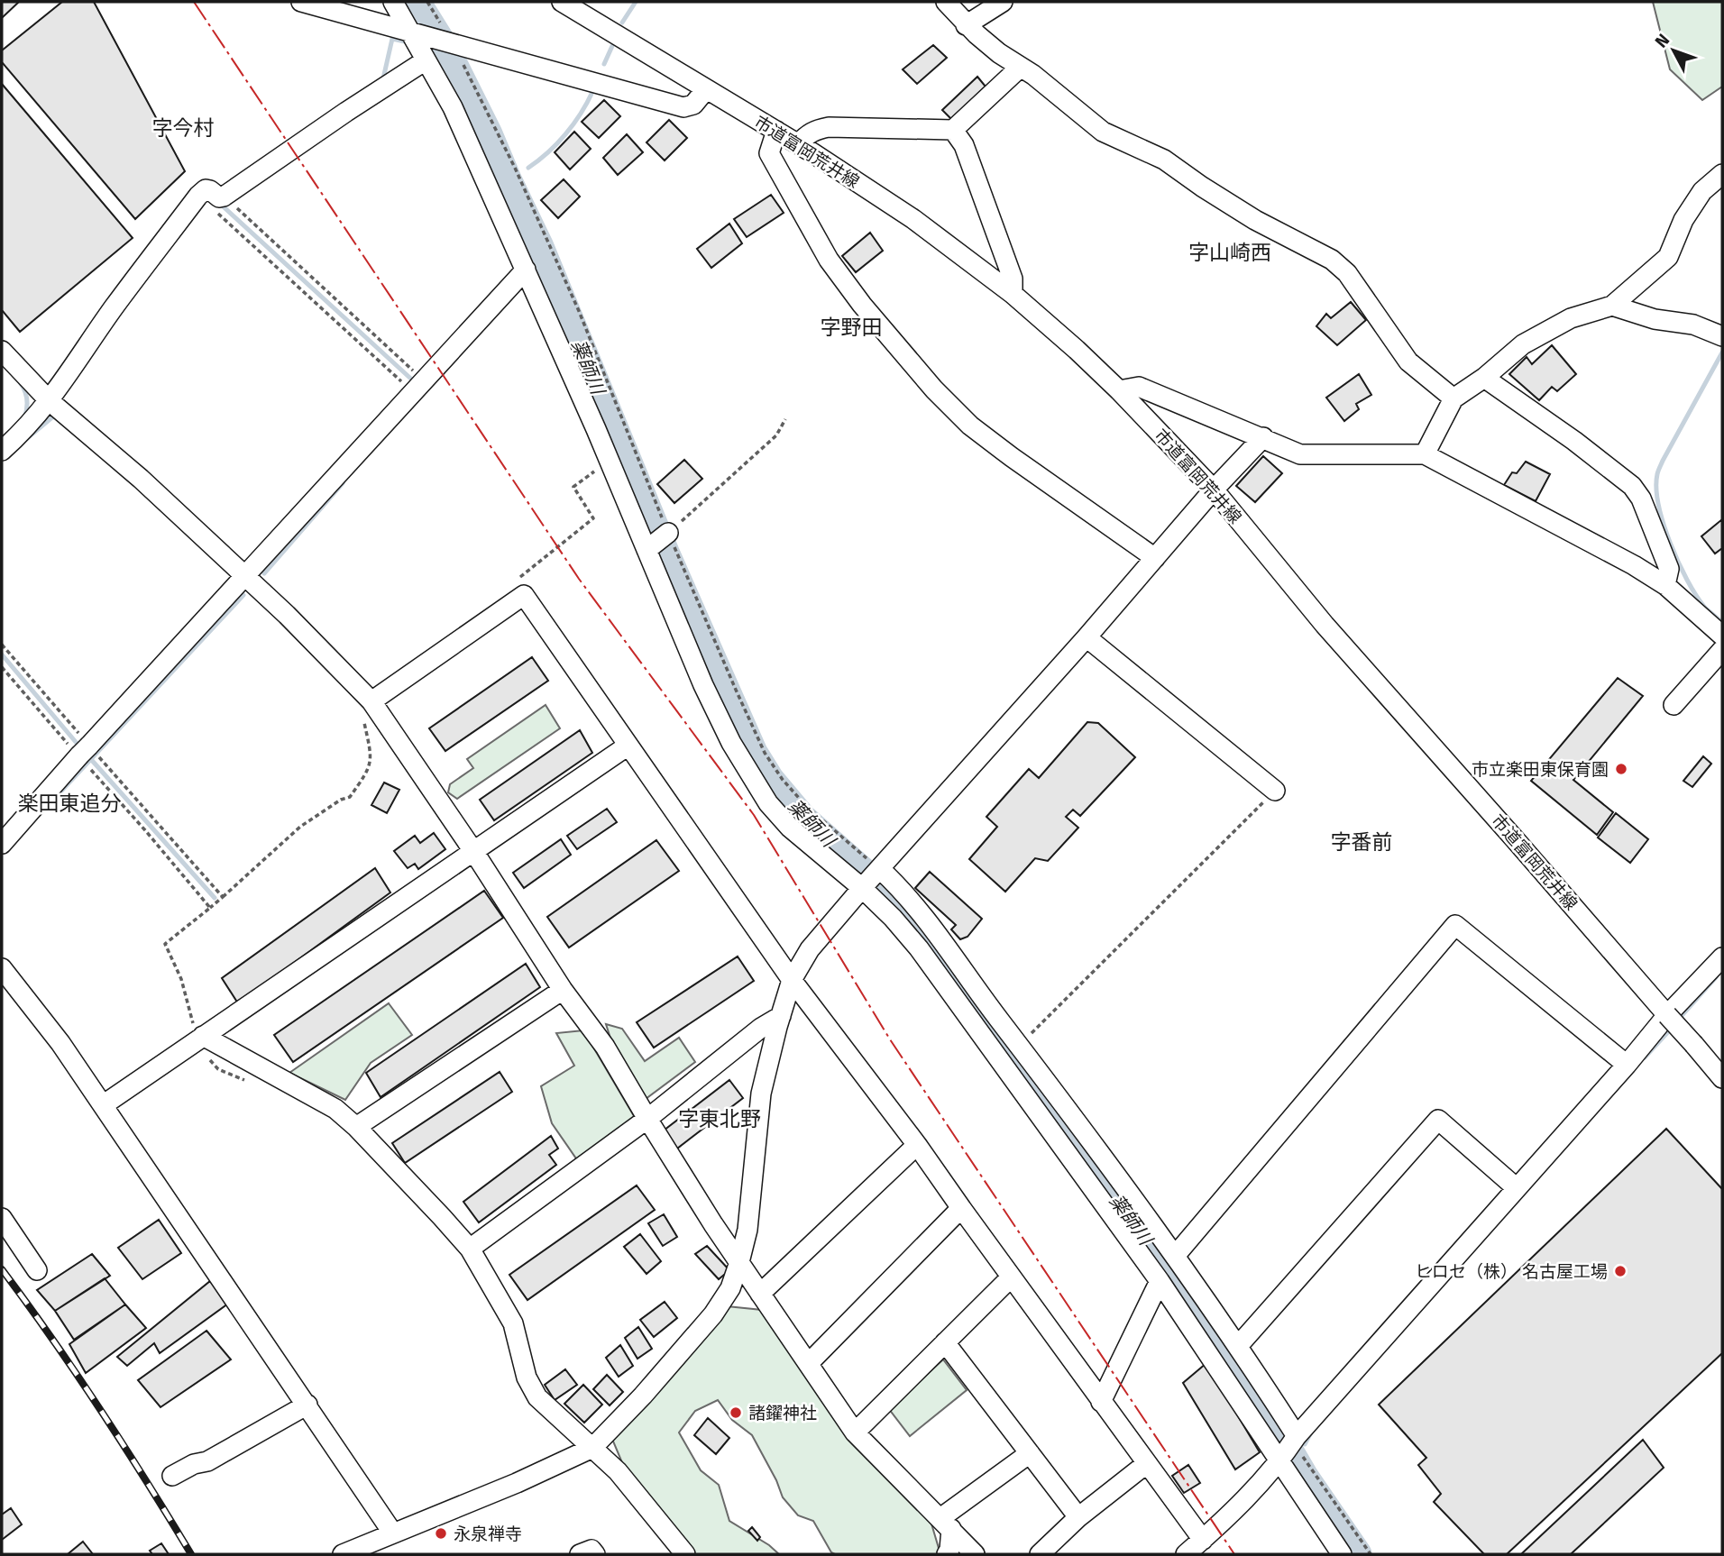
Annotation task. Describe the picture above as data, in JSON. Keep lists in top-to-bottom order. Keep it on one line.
{"streets":{"street":["市道富岡荒井線"]},"districts":["字今村","字山崎西","字野田","楽田東追分","字番前","字東北野"],"water":["薬師川"],"places":["市立楽田東保育園","ヒロセ（株） 名古屋工場","諸鑃神社","永泉禅寺"],"north":"top left"}
